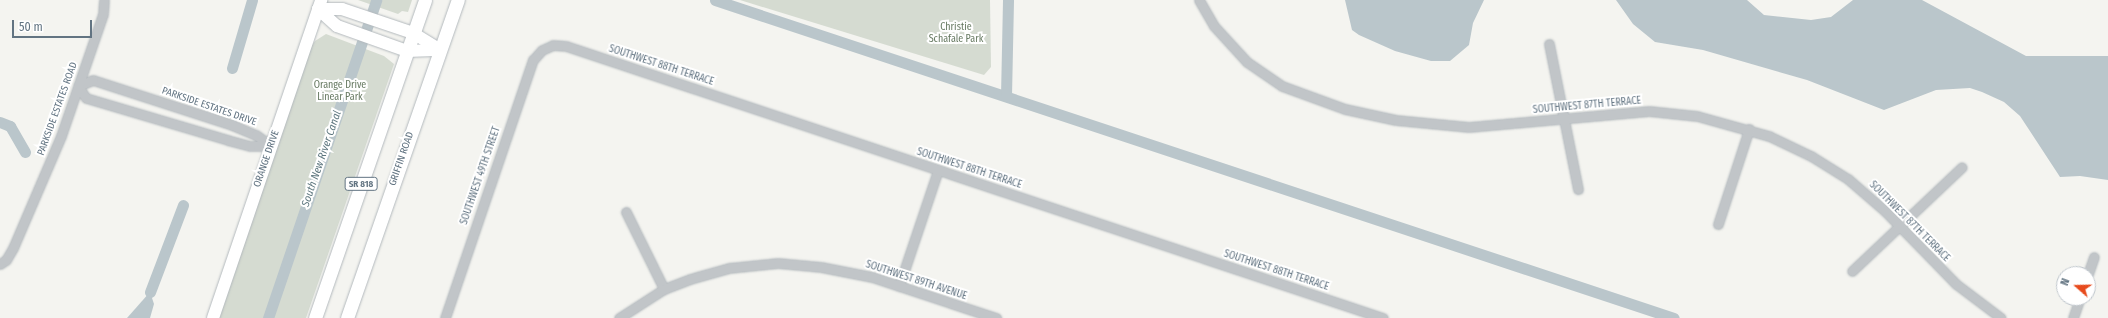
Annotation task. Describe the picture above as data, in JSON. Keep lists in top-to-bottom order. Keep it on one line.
{"streets":{"main road":["GRIFFIN ROAD","SR 818"],"street":["SOUTHWEST 88TH TERRACE","SOUTHWEST 87TH TERRACE","PARKSIDE ESTATES DRIVE","PARKSIDE ESTATES ROAD","ORANGE DRIVE","SOUTHWEST 49TH STREET","SOUTHWEST 89TH AVENUE"]},"crossings":[["SOUTHWEST 88TH TERRACE","SOUTHWEST 49TH STREET"],["PARKSIDE ESTATES DRIVE","PARKSIDE ESTATES ROAD"],["PARKSIDE ESTATES DRIVE","ORANGE DRIVE"]],"water":["South New River Canal"],"parks":["Christie Schafale Park","Orange Drive Linear Park"],"scale_bar":"50 m","north":"left"}
